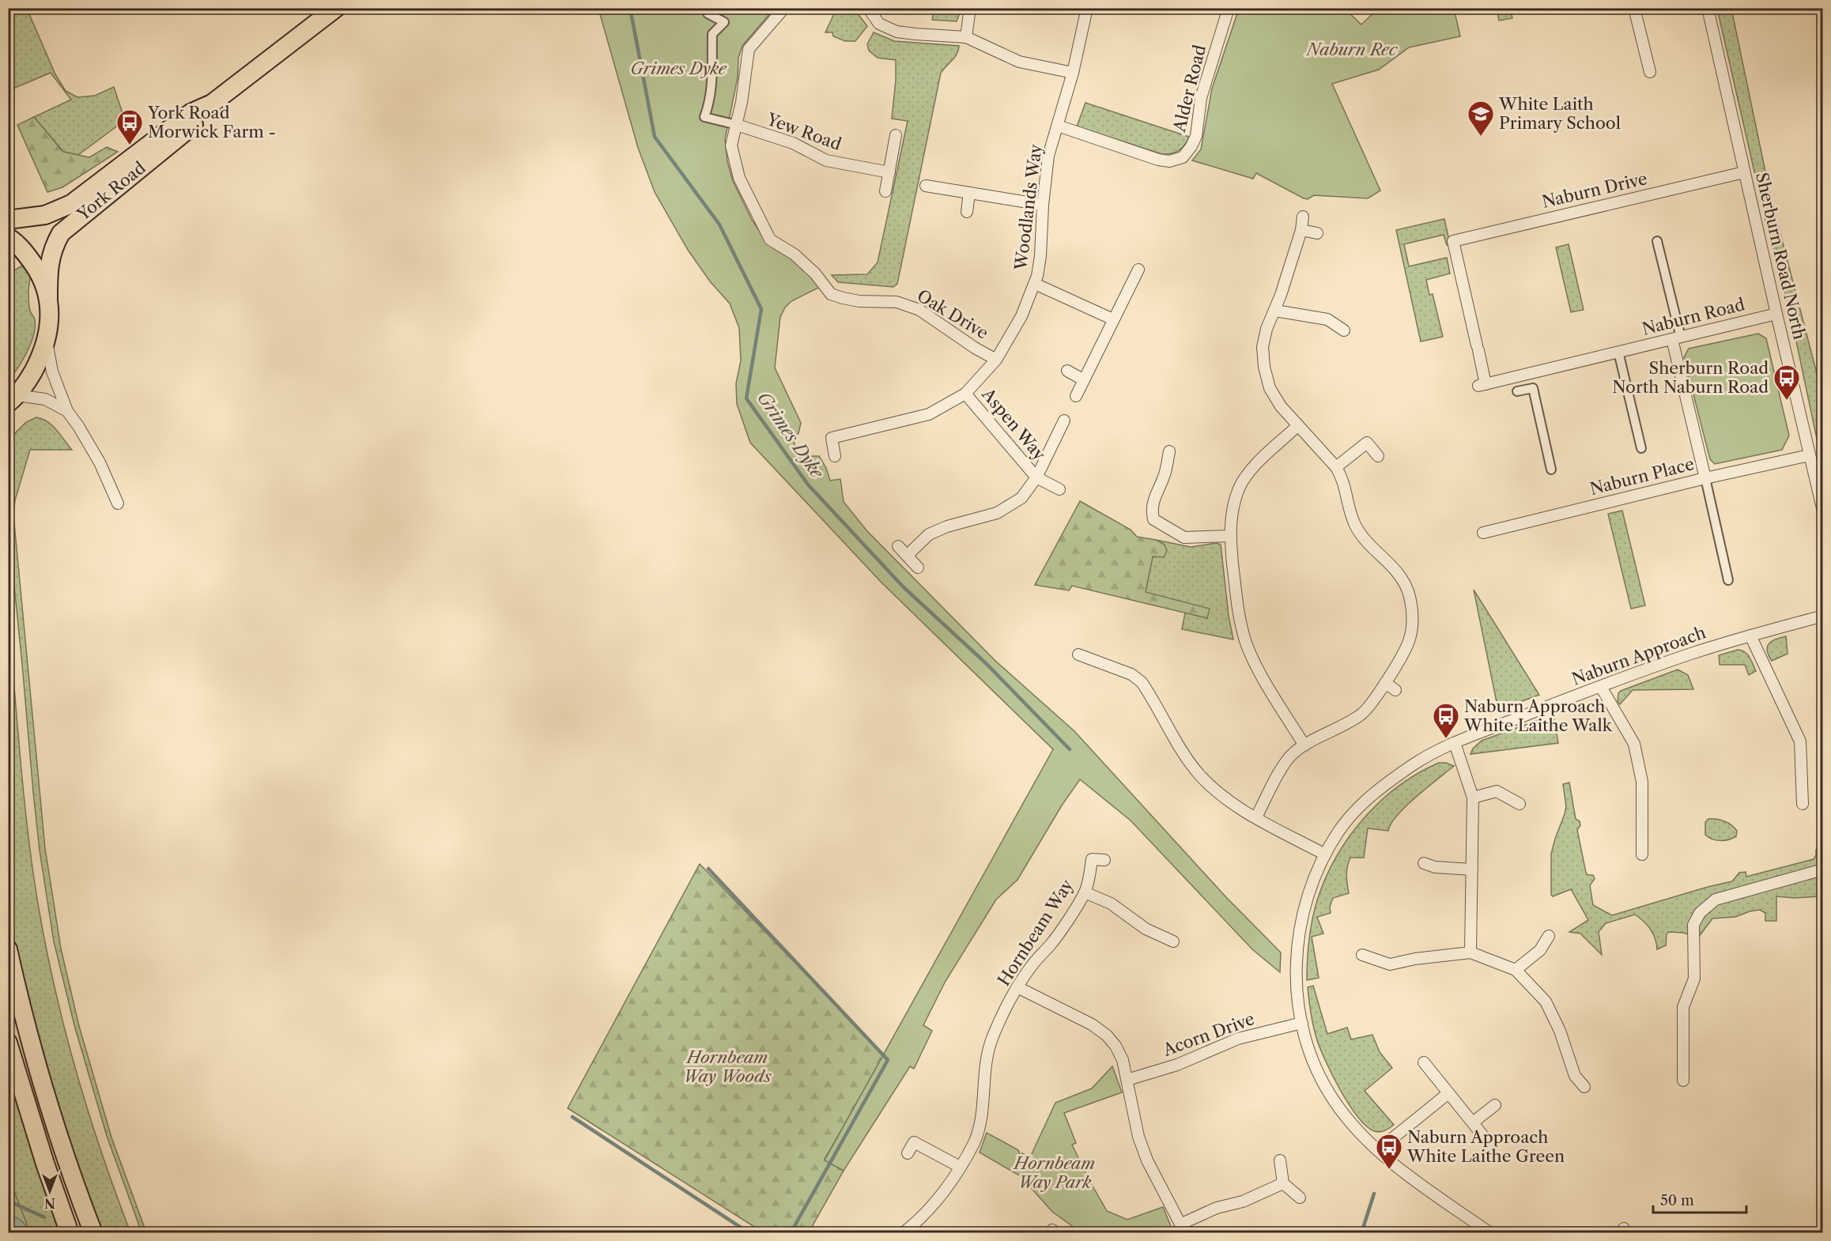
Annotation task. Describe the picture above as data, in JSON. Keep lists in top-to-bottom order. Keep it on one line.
{"streets":{"highway":["York Road"],"street":["Alder Road","Yew Road","Naburn Drive","Woodlands Way","Sherburn Road North","Oak Drive","Naburn Road","Aspen Way","Naburn Place","Naburn Approach","Hornbeam Way","Acorn Drive"]},"crossings":[["Alder Road","Woodlands Way"],["Yew Road","Oak Drive"],["Naburn Drive","Sherburn Road North"],["Naburn Drive","Naburn Road"],["Woodlands Way","Oak Drive"],["Woodlands Way","Aspen Way"],["Sherburn Road North","Naburn Road"],["Sherburn Road North","Naburn Place"],["Naburn Approach","Acorn Drive"]],"water":["Grimes Dyke"],"parks":["Naburn Rec","Grimes Dyke","Hornbeam Way Woods","Hornbeam Way Park"],"places":{"school or university":["White Laith Primary School"],"bus stop":["York Road Morwick Farm -","Sherburn Road North Naburn Road","Naburn Approach White Laithe Walk","Naburn Approach White Laithe Green"]},"scale_bar":"50 m","north":"bottom"}
